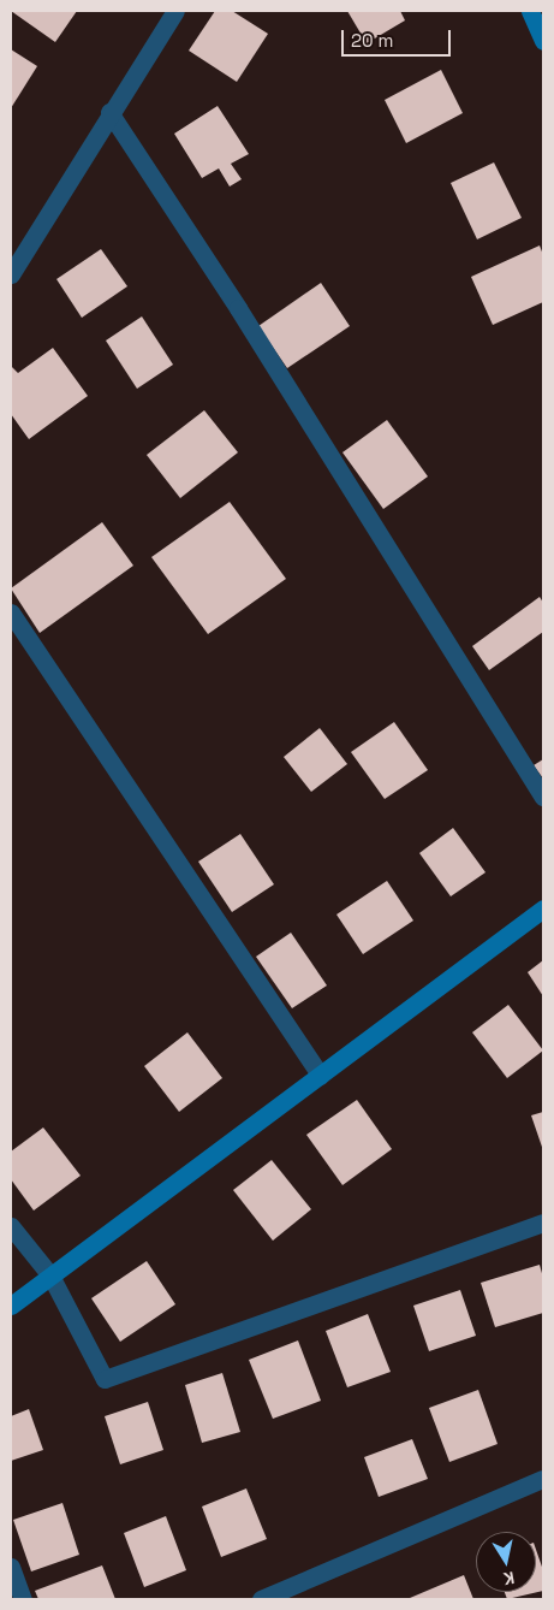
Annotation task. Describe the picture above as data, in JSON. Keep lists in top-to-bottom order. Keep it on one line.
{"scale_bar":"20 m","north":"bottom"}
